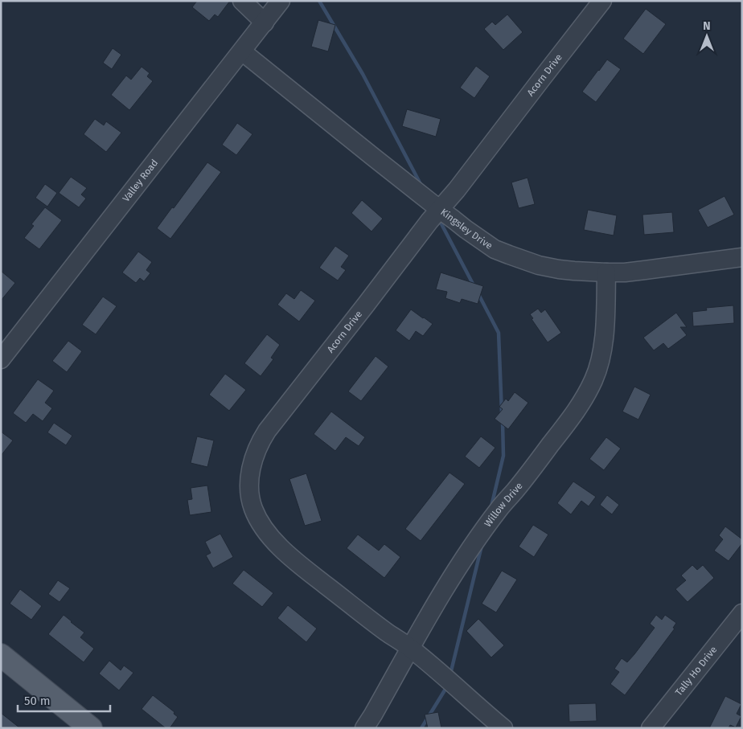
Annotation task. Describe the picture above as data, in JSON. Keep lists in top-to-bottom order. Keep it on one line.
{"streets":{"street":["Acorn Drive","Valley Road","Kingsley Drive","Willow Drive","Tally Ho Drive"]},"crossings":[["Acorn Drive","Kingsley Drive"],["Acorn Drive","Willow Drive"],["Valley Road","Kingsley Drive"],["Kingsley Drive","Willow Drive"]],"scale_bar":"50 m","north":"top"}
